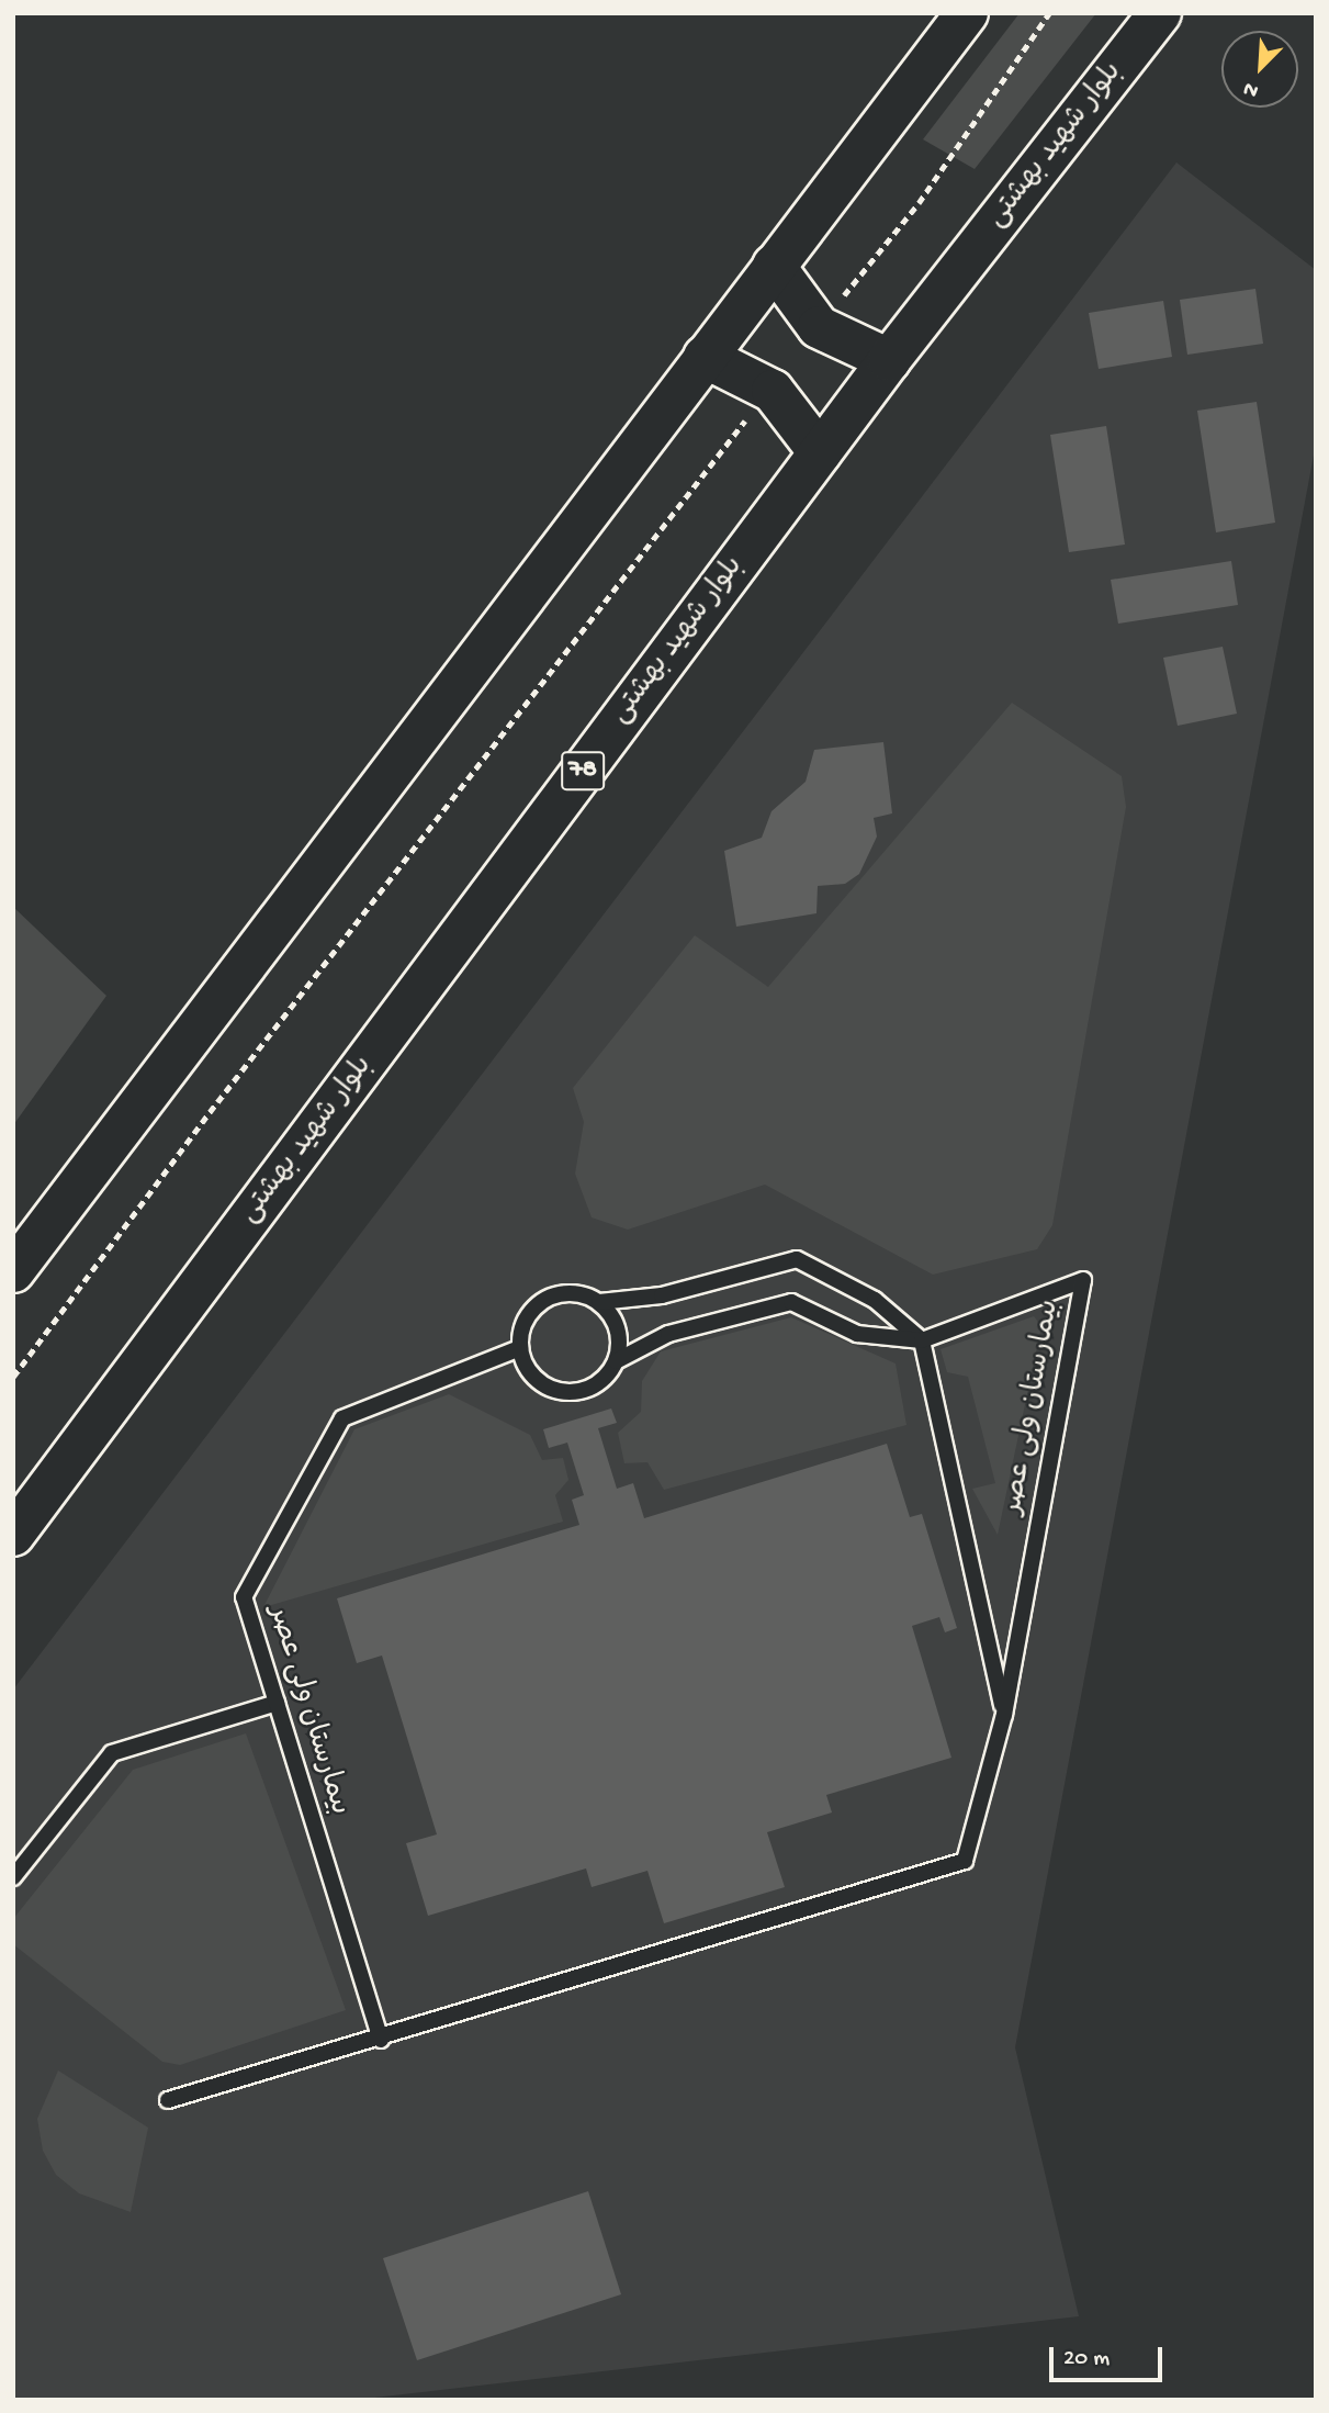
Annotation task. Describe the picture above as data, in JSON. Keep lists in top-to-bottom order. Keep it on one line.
{"streets":{"main road":["بلوار شهید بهشتی","78"],"lane":["بیمارستان ولی عصر"]},"scale_bar":"20 m","north":"bottom left"}
